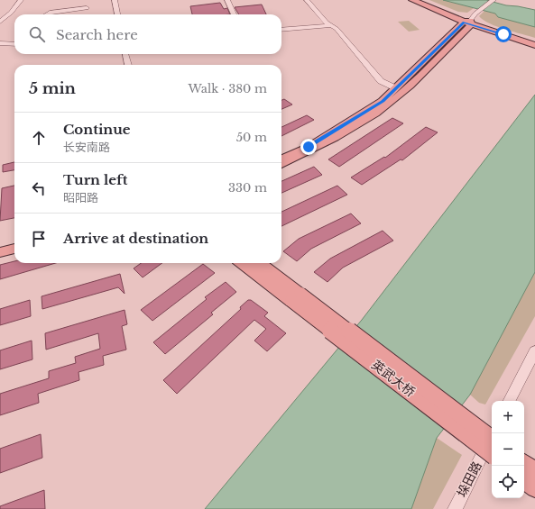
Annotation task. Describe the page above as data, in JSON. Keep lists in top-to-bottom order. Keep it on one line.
{"streets":{"main road":["英武大桥"],"street":["垛田路"]},"page":{"search":"Search here","heading":["5 min","Walk · 380 m"],"list":[["Continue","长安南路","50 m"],["Turn left","昭阳路","330 m"],"Arrive at destination"],"map_buttons":["+","−"]}}
